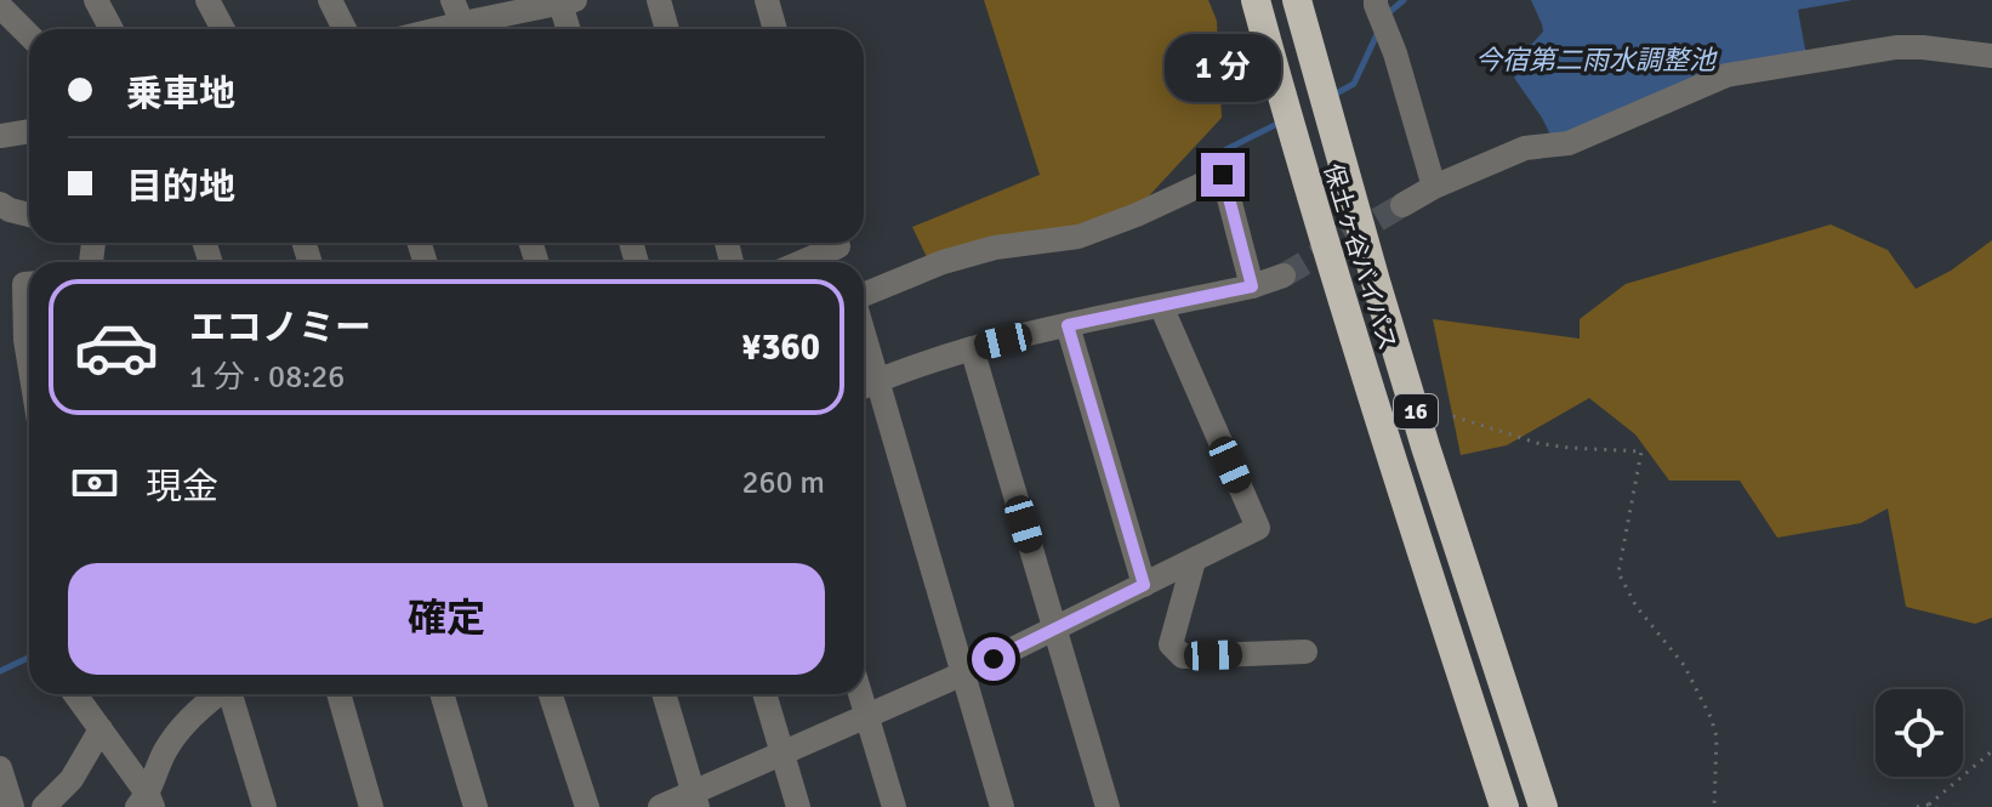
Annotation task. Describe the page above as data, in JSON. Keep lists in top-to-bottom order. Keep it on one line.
{"streets":{"highway":["保土ヶ谷バイパス","16"]},"water":["今宿第二雨水調整池"],"page":{"banner":["乗車地","目的地"],"bubble":"1 分","list":[{"name":"エコノミー","note":"1 分 · 08:26","value":"¥360"}],"pay":["現金","260 m"],"buttons":"確定"}}
